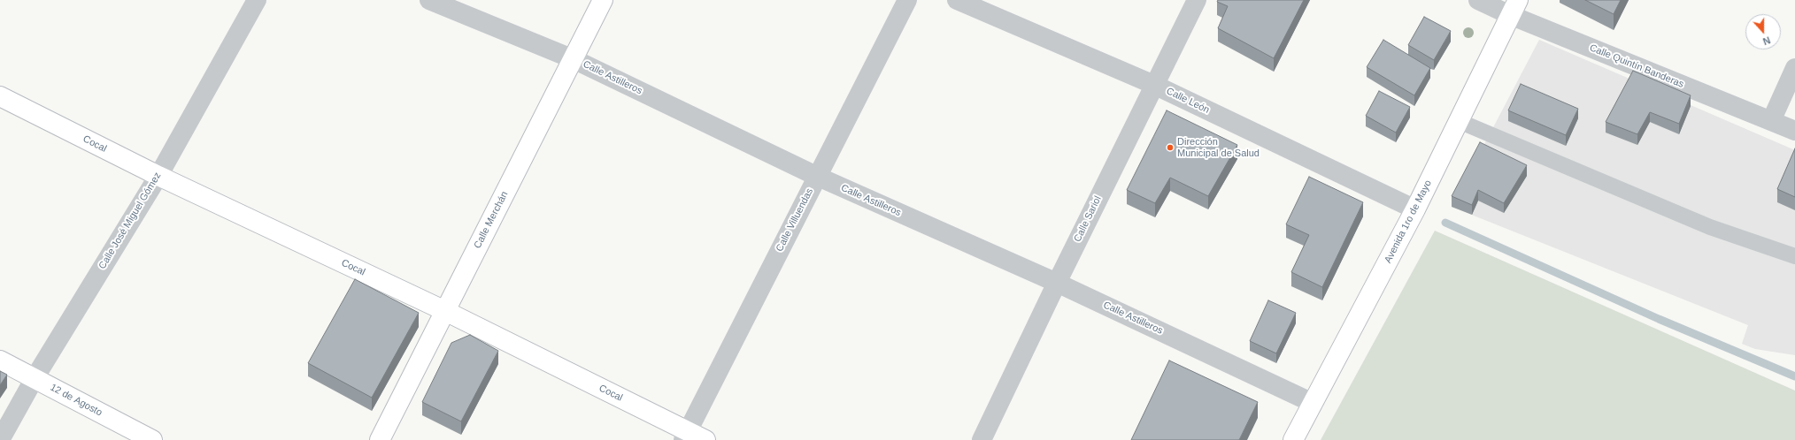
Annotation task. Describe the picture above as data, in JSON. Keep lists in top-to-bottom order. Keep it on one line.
{"streets":{"main road":["Cocal","Calle Merchán","Avenida 1ro de Mayo","12 de Agosto"],"street":["Calle Quintín Banderas","Calle Astilleros","Calle León","Calle Sariol","Calle Villuendas","Calle José Miguel Gómez"]},"crossings":[["Calle Quintín Banderas","Avenida 1ro de Mayo"],["Calle Astilleros","Calle Sariol"],["Calle Astilleros","Calle Merchán"],["Calle Astilleros","Calle Villuendas"],["Calle Astilleros","Avenida 1ro de Mayo"],["Calle León","Calle Sariol"],["Calle León","Avenida 1ro de Mayo"],["Cocal","Calle Merchán"],["Cocal","Calle Villuendas"],["Cocal","Calle José Miguel Gómez"],["Calle José Miguel Gómez","12 de Agosto"]],"places":["Dirección Municipal de Salud"],"north":"bottom"}
